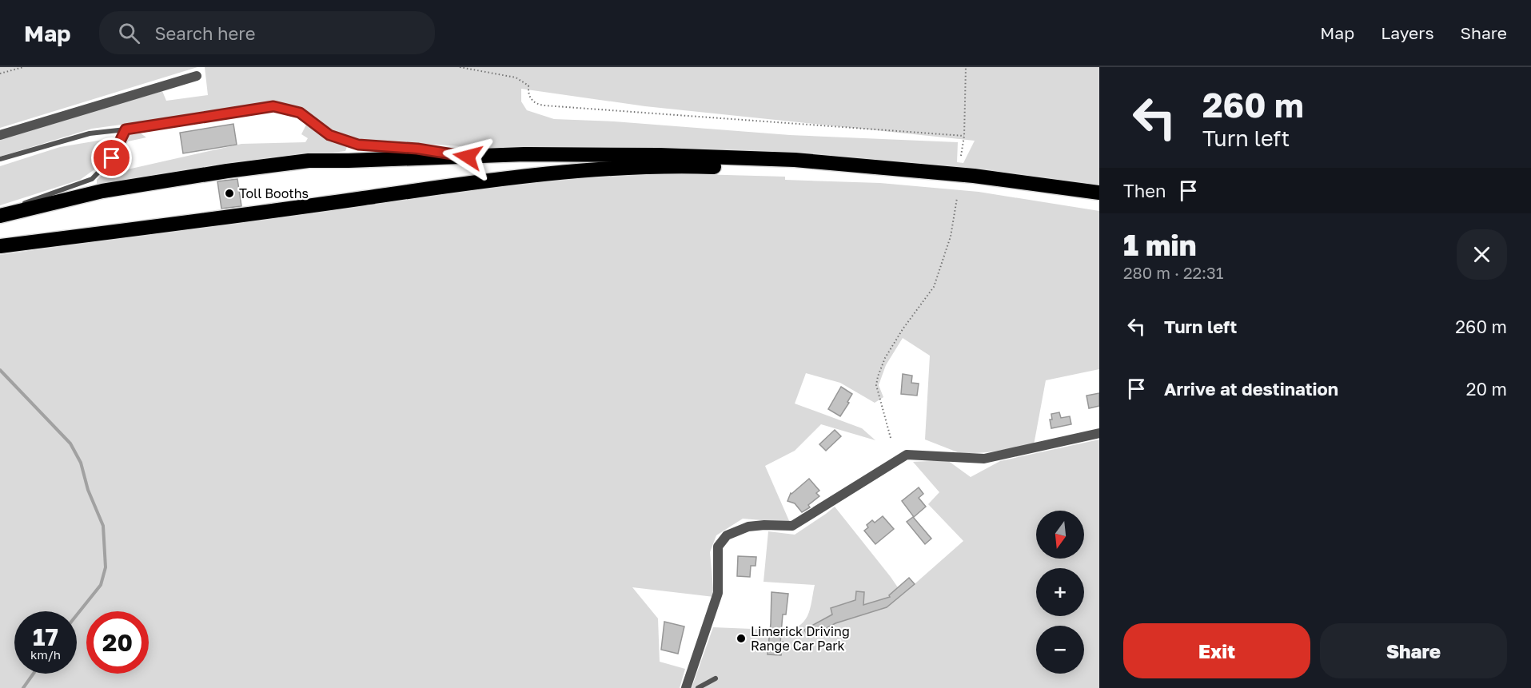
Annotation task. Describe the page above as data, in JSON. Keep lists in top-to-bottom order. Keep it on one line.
{"places":["Toll Booths","Limerick Driving Range Car Park"],"north":"bottom","page":{"header":"Map","search":"Search here","nav":["Map","Layers","Share"],"turn":["260 m","Turn left"],"then":"Then","heading":["1 min","280 m · 22:31"],"list":[{"name":"Turn left","value":"260 m"},{"name":"Arrive at destination","value":"20 m"}],"map_buttons":["+","−"],"speed":"17 km/h","limit":"20","buttons":["Exit","Share"]}}
